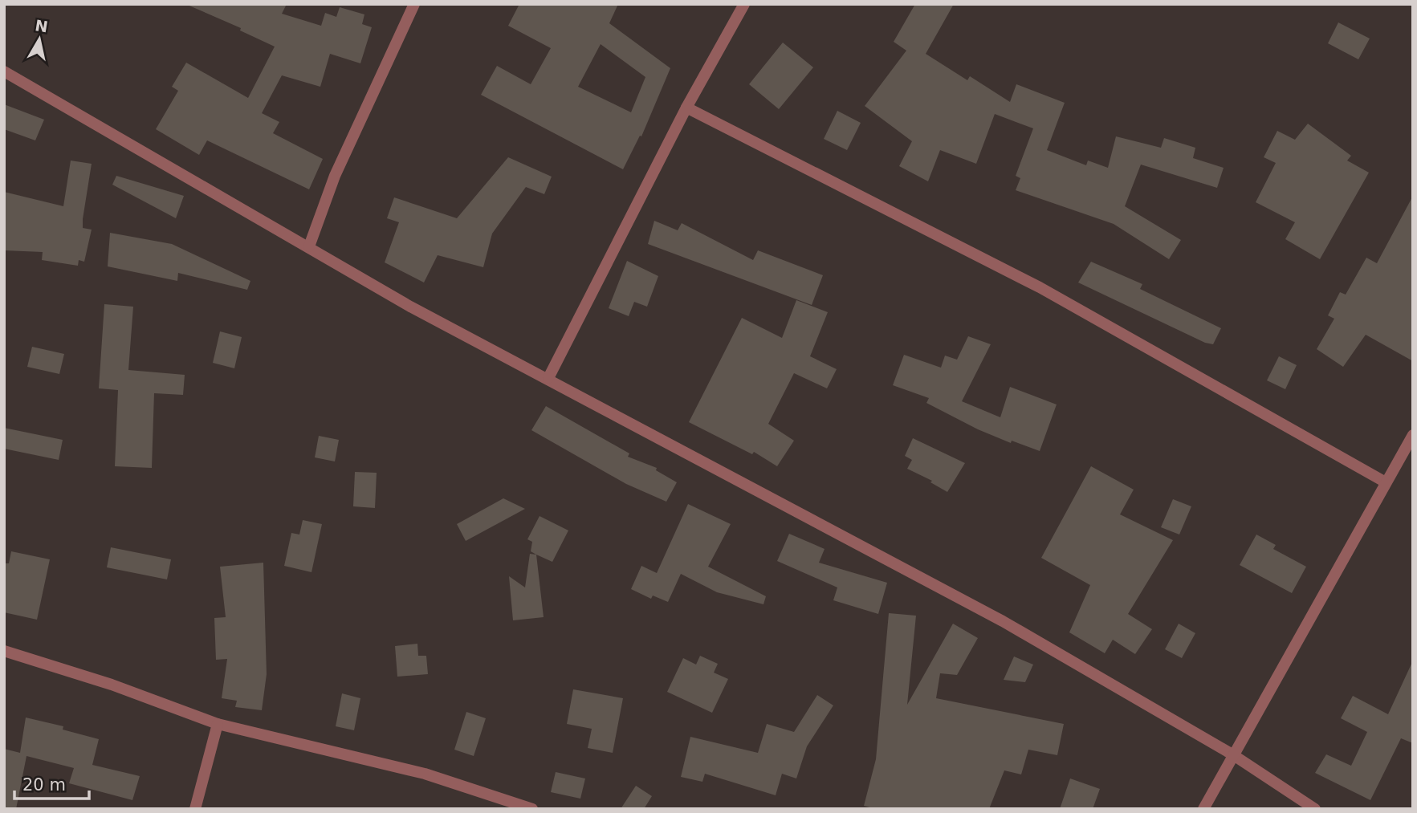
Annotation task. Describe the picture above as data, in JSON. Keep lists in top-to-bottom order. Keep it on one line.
{"scale_bar":"20 m","north":"top"}
